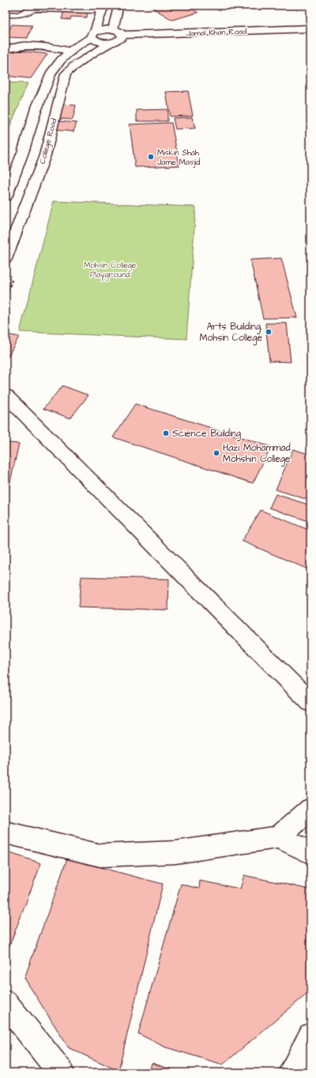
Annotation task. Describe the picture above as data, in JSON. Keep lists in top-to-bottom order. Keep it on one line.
{"streets":{"main road":["Jamal Khan Road","College Road"]},"crossings":[["Jamal Khan Road","College Road"]],"parks":["Mohsin College Playground"],"places":["Miskin Shah Jame Masjid","Arts Building, Mohsin College","Science Building","Hazi Mohammad Mohshin College"]}
